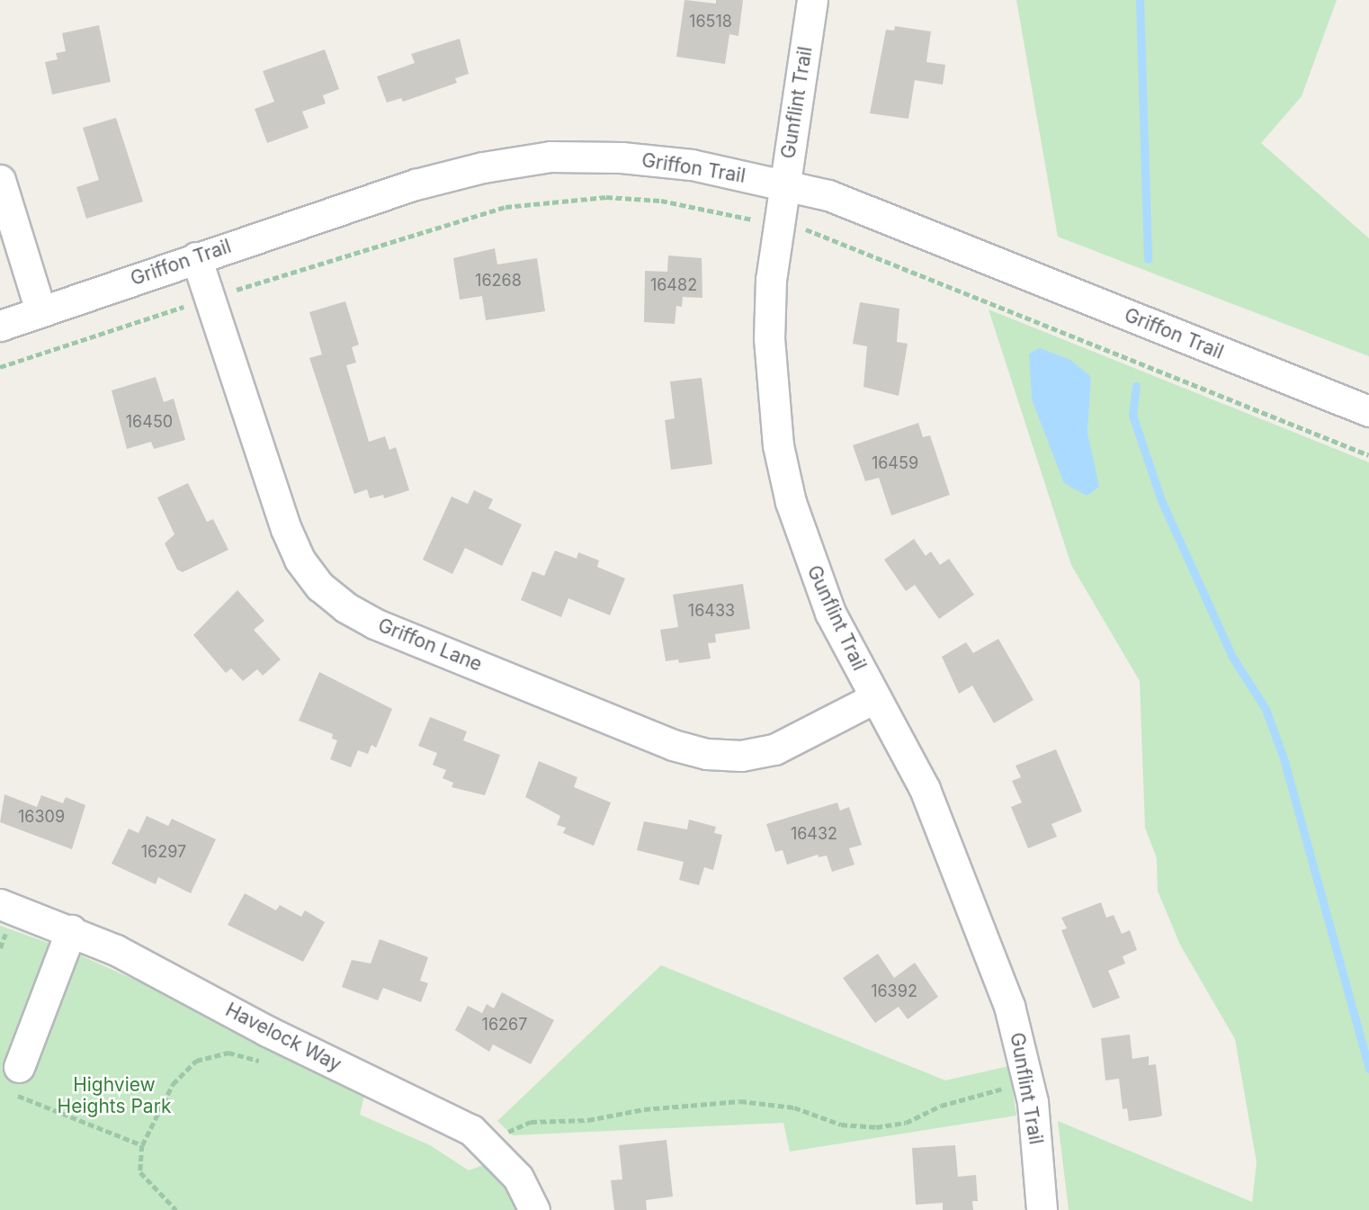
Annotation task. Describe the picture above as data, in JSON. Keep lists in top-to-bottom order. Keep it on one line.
{"streets":{"street":["Gunflint Trail","Griffon Trail","Griffon Lane","Havelock Way"]},"crossings":[["Gunflint Trail","Griffon Trail"],["Gunflint Trail","Griffon Lane"],["Griffon Trail","Griffon Lane"]],"parks":["Highview Heights Park"],"house_numbers":["16518","16268","16482","16450","16459","16433","16309","16432","16297","16392","16267"]}
